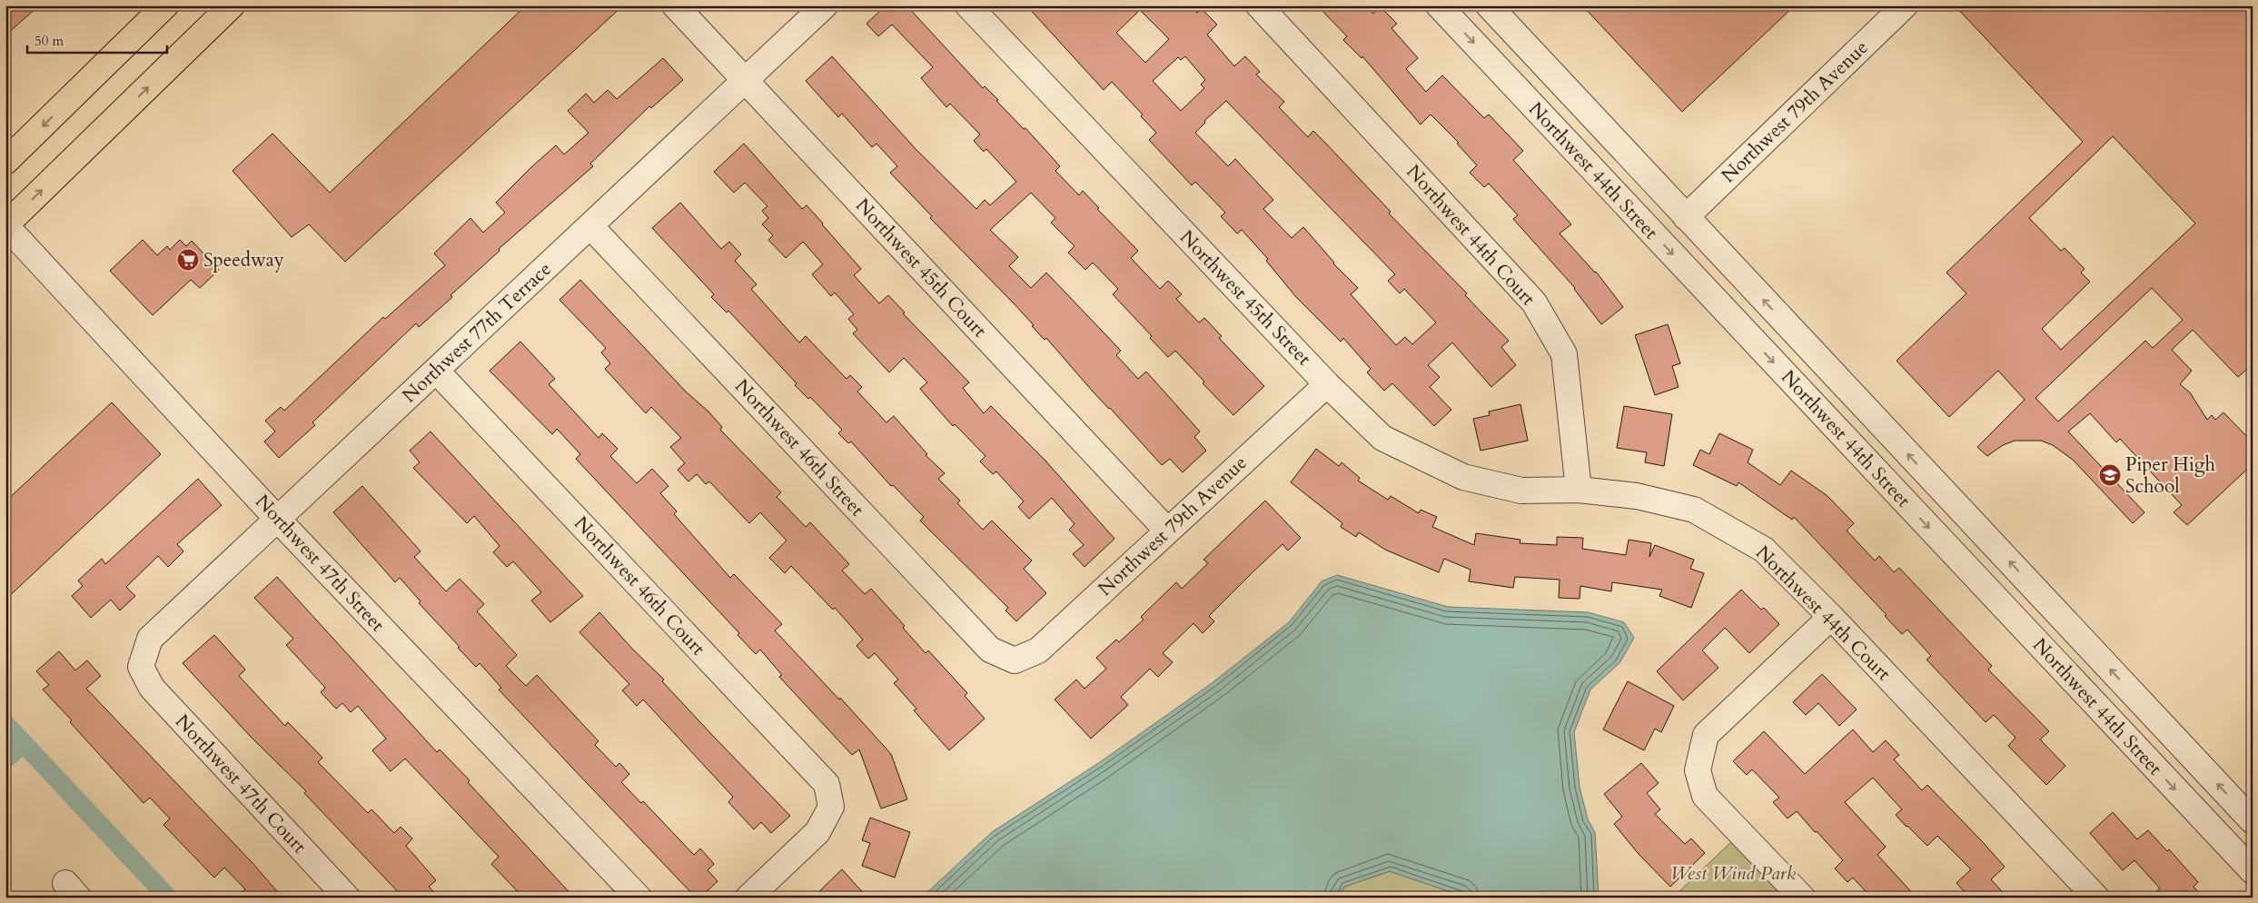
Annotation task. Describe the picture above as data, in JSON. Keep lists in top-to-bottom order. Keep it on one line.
{"streets":{"street":["Northwest 79th Avenue","Northwest 44th Street","Northwest 44th Court","Northwest 45th Court","Northwest 45th Street","Northwest 77th Terrace","Northwest 46th Street","Northwest 47th Street","Northwest 46th Court","Northwest 47th Court"]},"crossings":[["Northwest 79th Avenue","Northwest 44th Street"],["Northwest 79th Avenue","Northwest 45th Court"],["Northwest 79th Avenue","Northwest 45th Street"],["Northwest 79th Avenue","Northwest 46th Street"],["Northwest 44th Court","Northwest 45th Street"],["Northwest 45th Court","Northwest 77th Terrace"],["Northwest 77th Terrace","Northwest 46th Street"],["Northwest 77th Terrace","Northwest 47th Street"],["Northwest 77th Terrace","Northwest 46th Court"],["Northwest 77th Terrace","Northwest 47th Court"]],"parks":["West Wind Park"],"places":{"supermarket":["Speedway"],"school or university":["Piper High School"]},"scale_bar":"50 m"}
